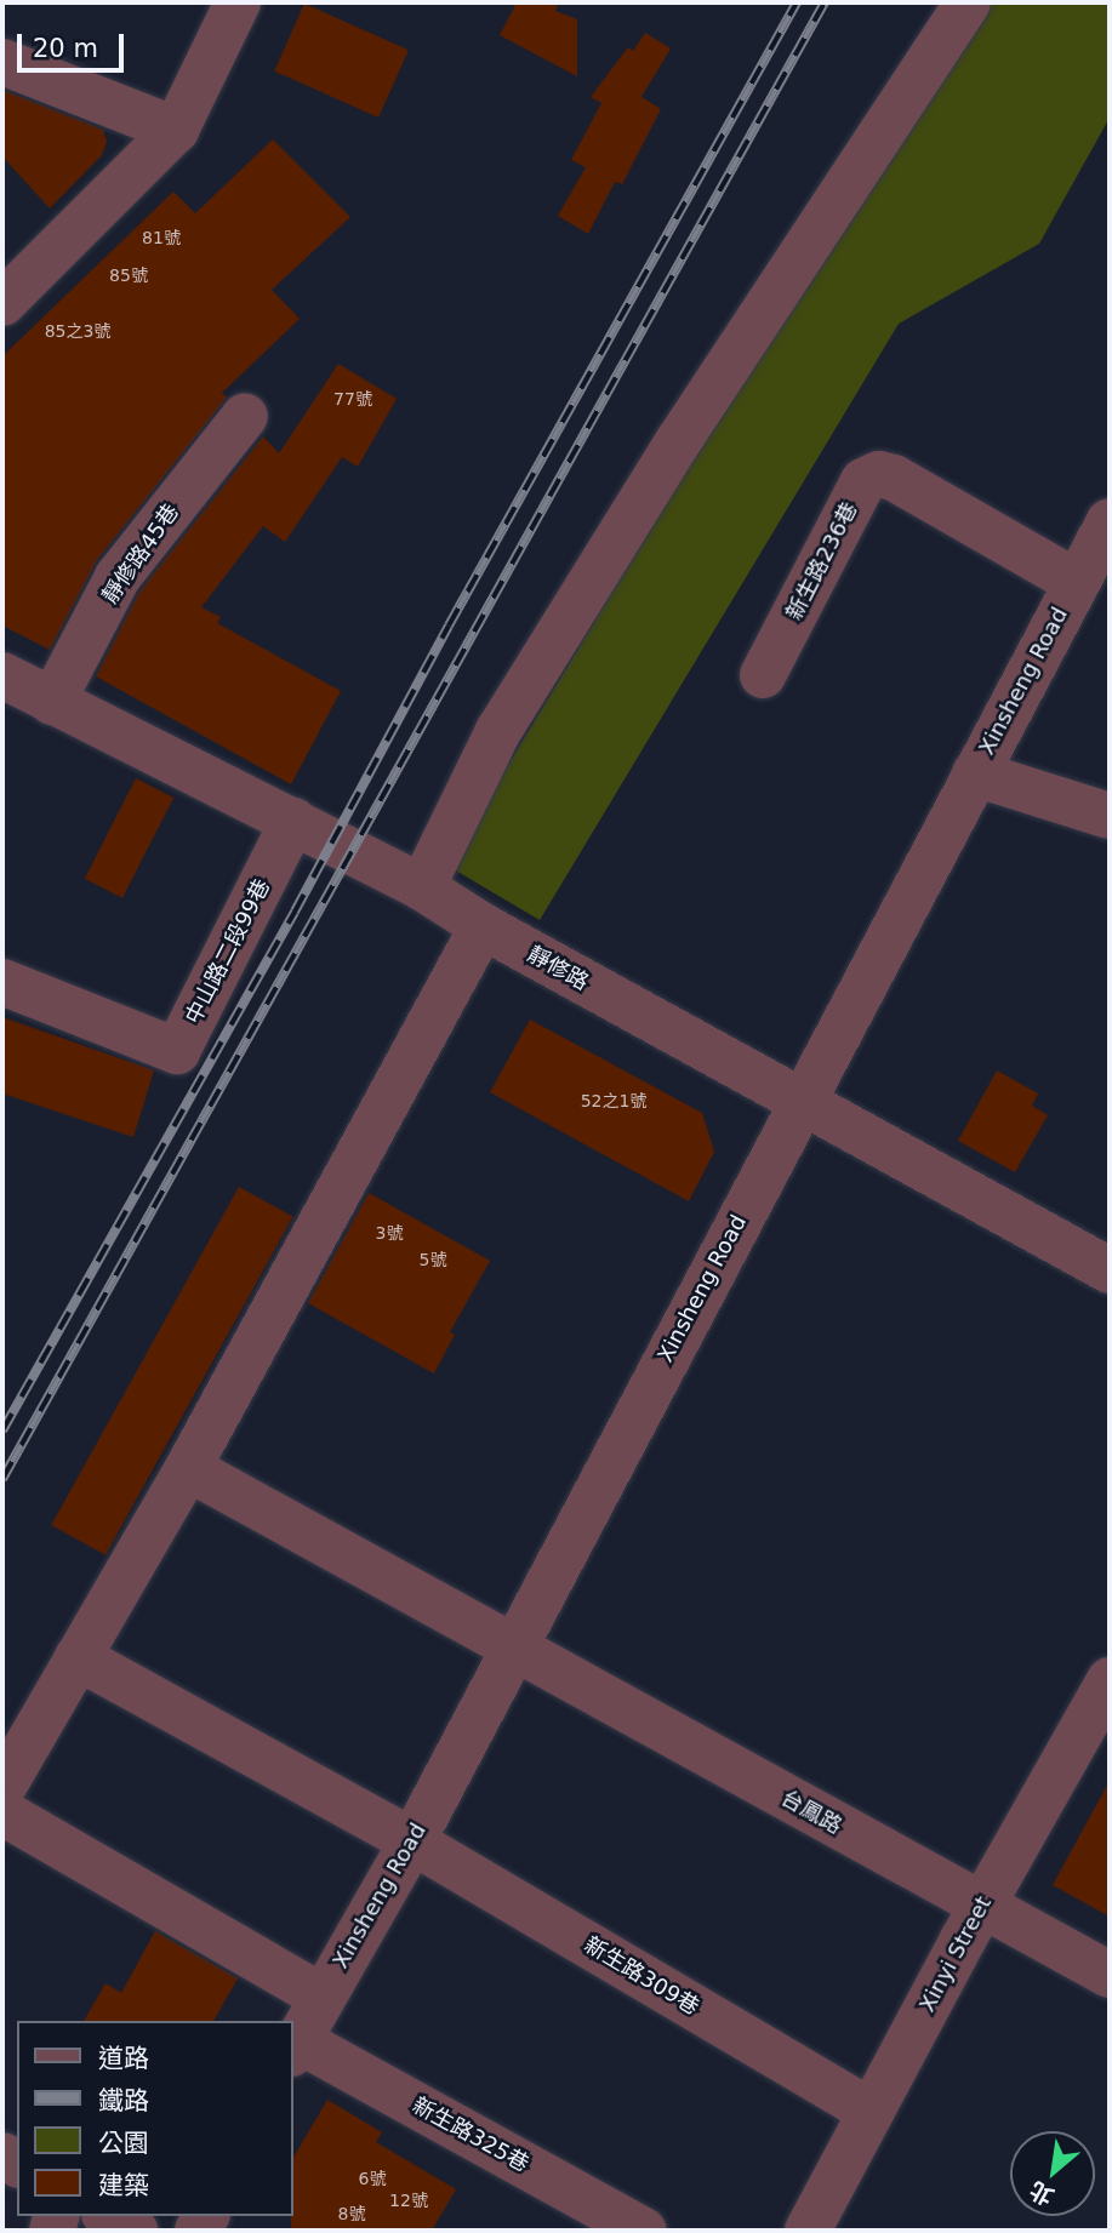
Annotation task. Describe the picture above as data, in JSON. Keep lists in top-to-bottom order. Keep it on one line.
{"streets":{"street":["靜修路45巷","新生路236巷","Xinsheng Road","中山路二段99巷","靜修路","台鳳路","Xinyi Street","新生路309巷","新生路325巷"]},"crossings":[["靜修路45巷","靜修路"],["新生路236巷","Xinsheng Road"],["Xinsheng Road","靜修路"],["Xinsheng Road","台鳳路"],["Xinsheng Road","新生路309巷"],["Xinsheng Road","新生路325巷"],["中山路二段99巷","靜修路"],["台鳳路","Xinyi Street"],["Xinyi Street","新生路309巷"]],"house_numbers":["81號","85號","85之3號","77號","52之1號","3號","5號","6號","12號","8號"],"legend":["道路","鐵路","公園","建築"],"scale_bar":"20 m","north":"bottom left"}
